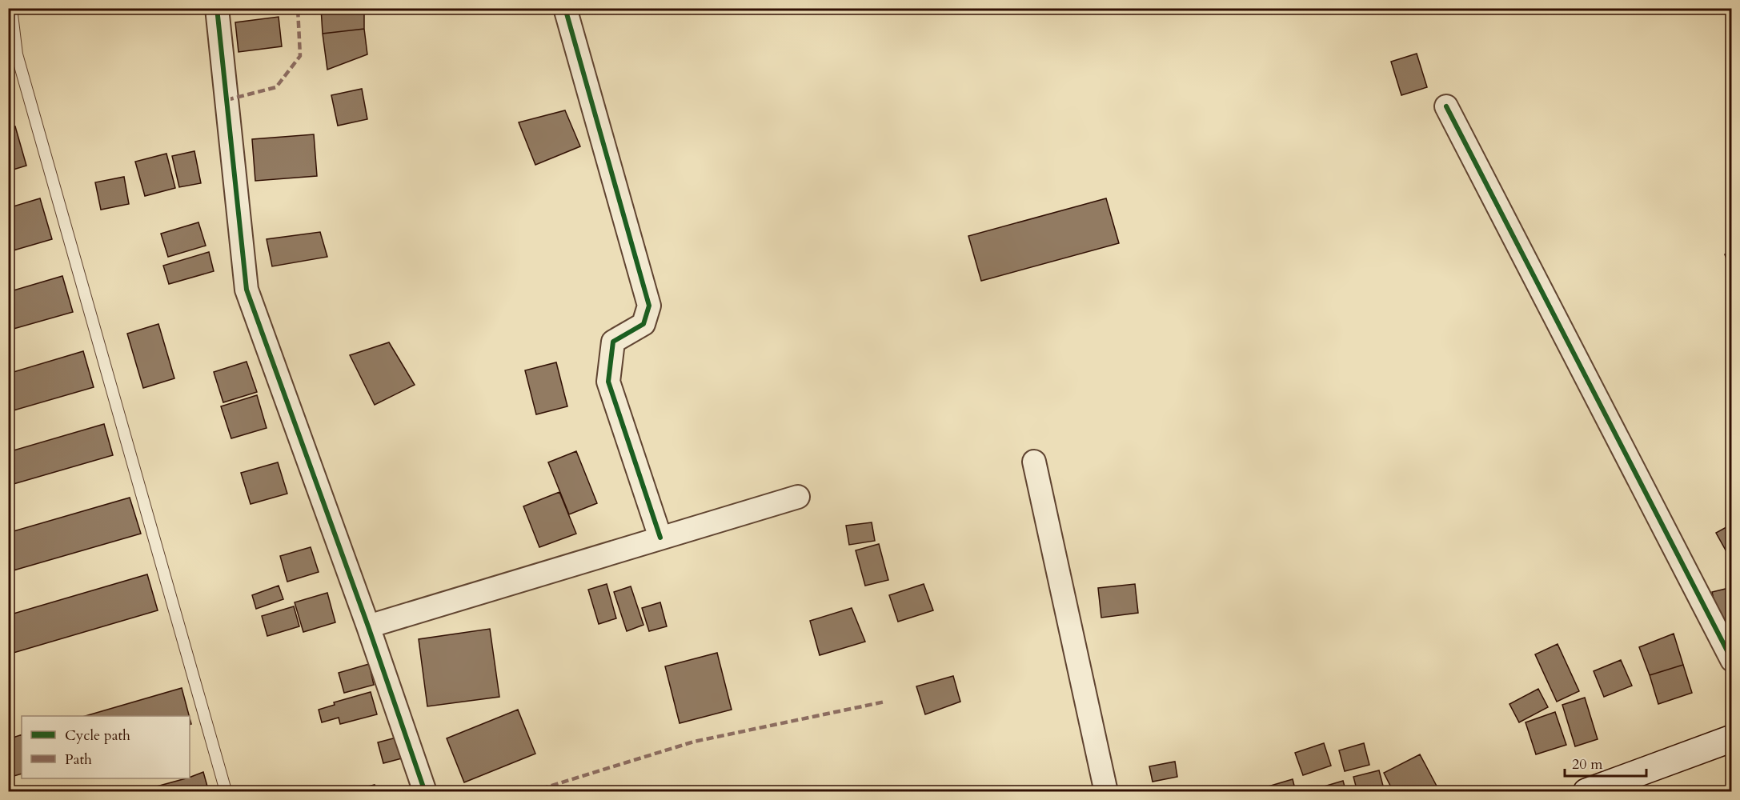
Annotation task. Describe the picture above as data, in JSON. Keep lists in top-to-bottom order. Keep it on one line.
{"legend":["Cycle path","Path"],"scale_bar":"20 m"}
